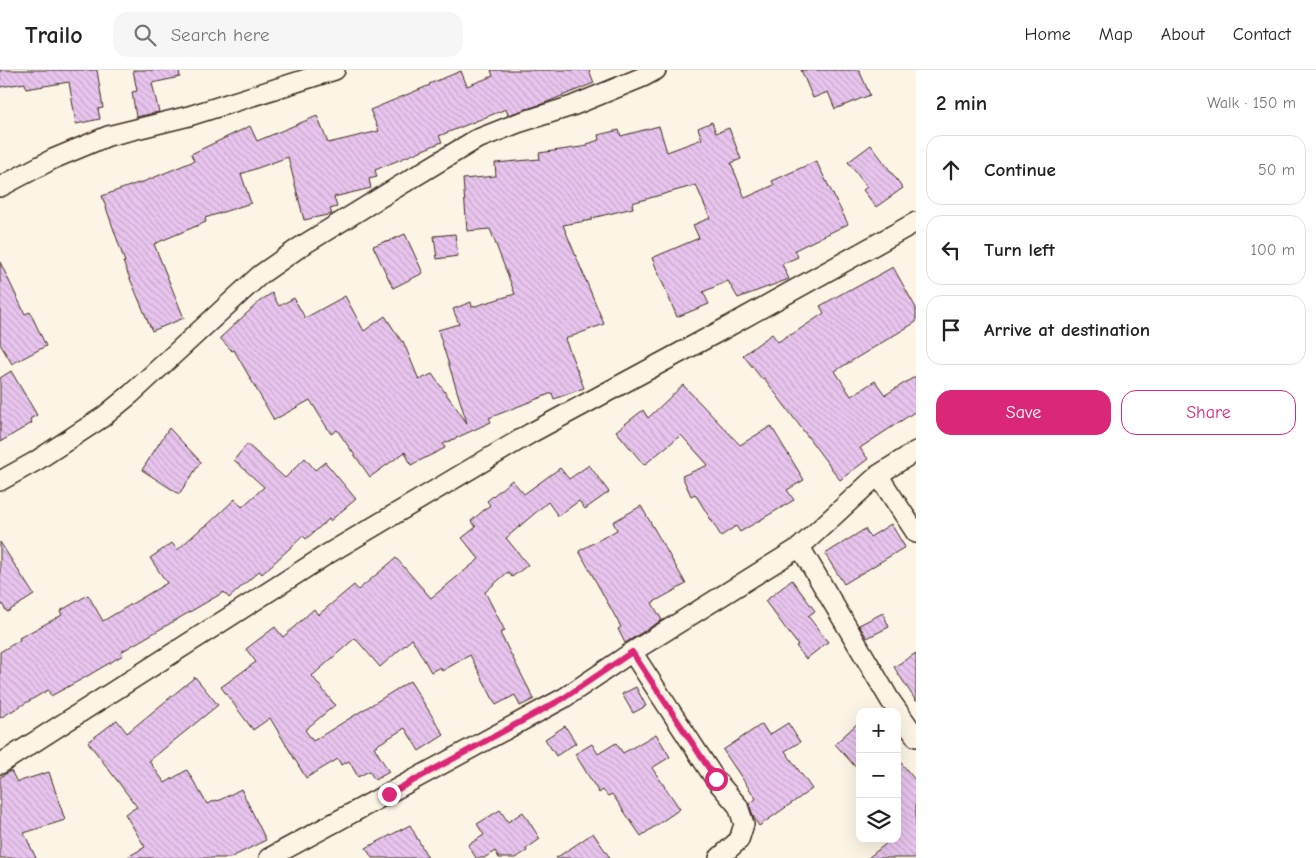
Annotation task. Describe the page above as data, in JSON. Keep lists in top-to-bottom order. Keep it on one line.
{"page":{"header":"Trailo","search":"Search here","nav":["Home","Map","About","Contact"],"heading":["2 min","Walk · 150 m"],"list":[["Continue","50 m"],["Turn left","100 m"],"Arrive at destination"],"buttons":["Save","Share"],"map_buttons":["+","−"]}}
